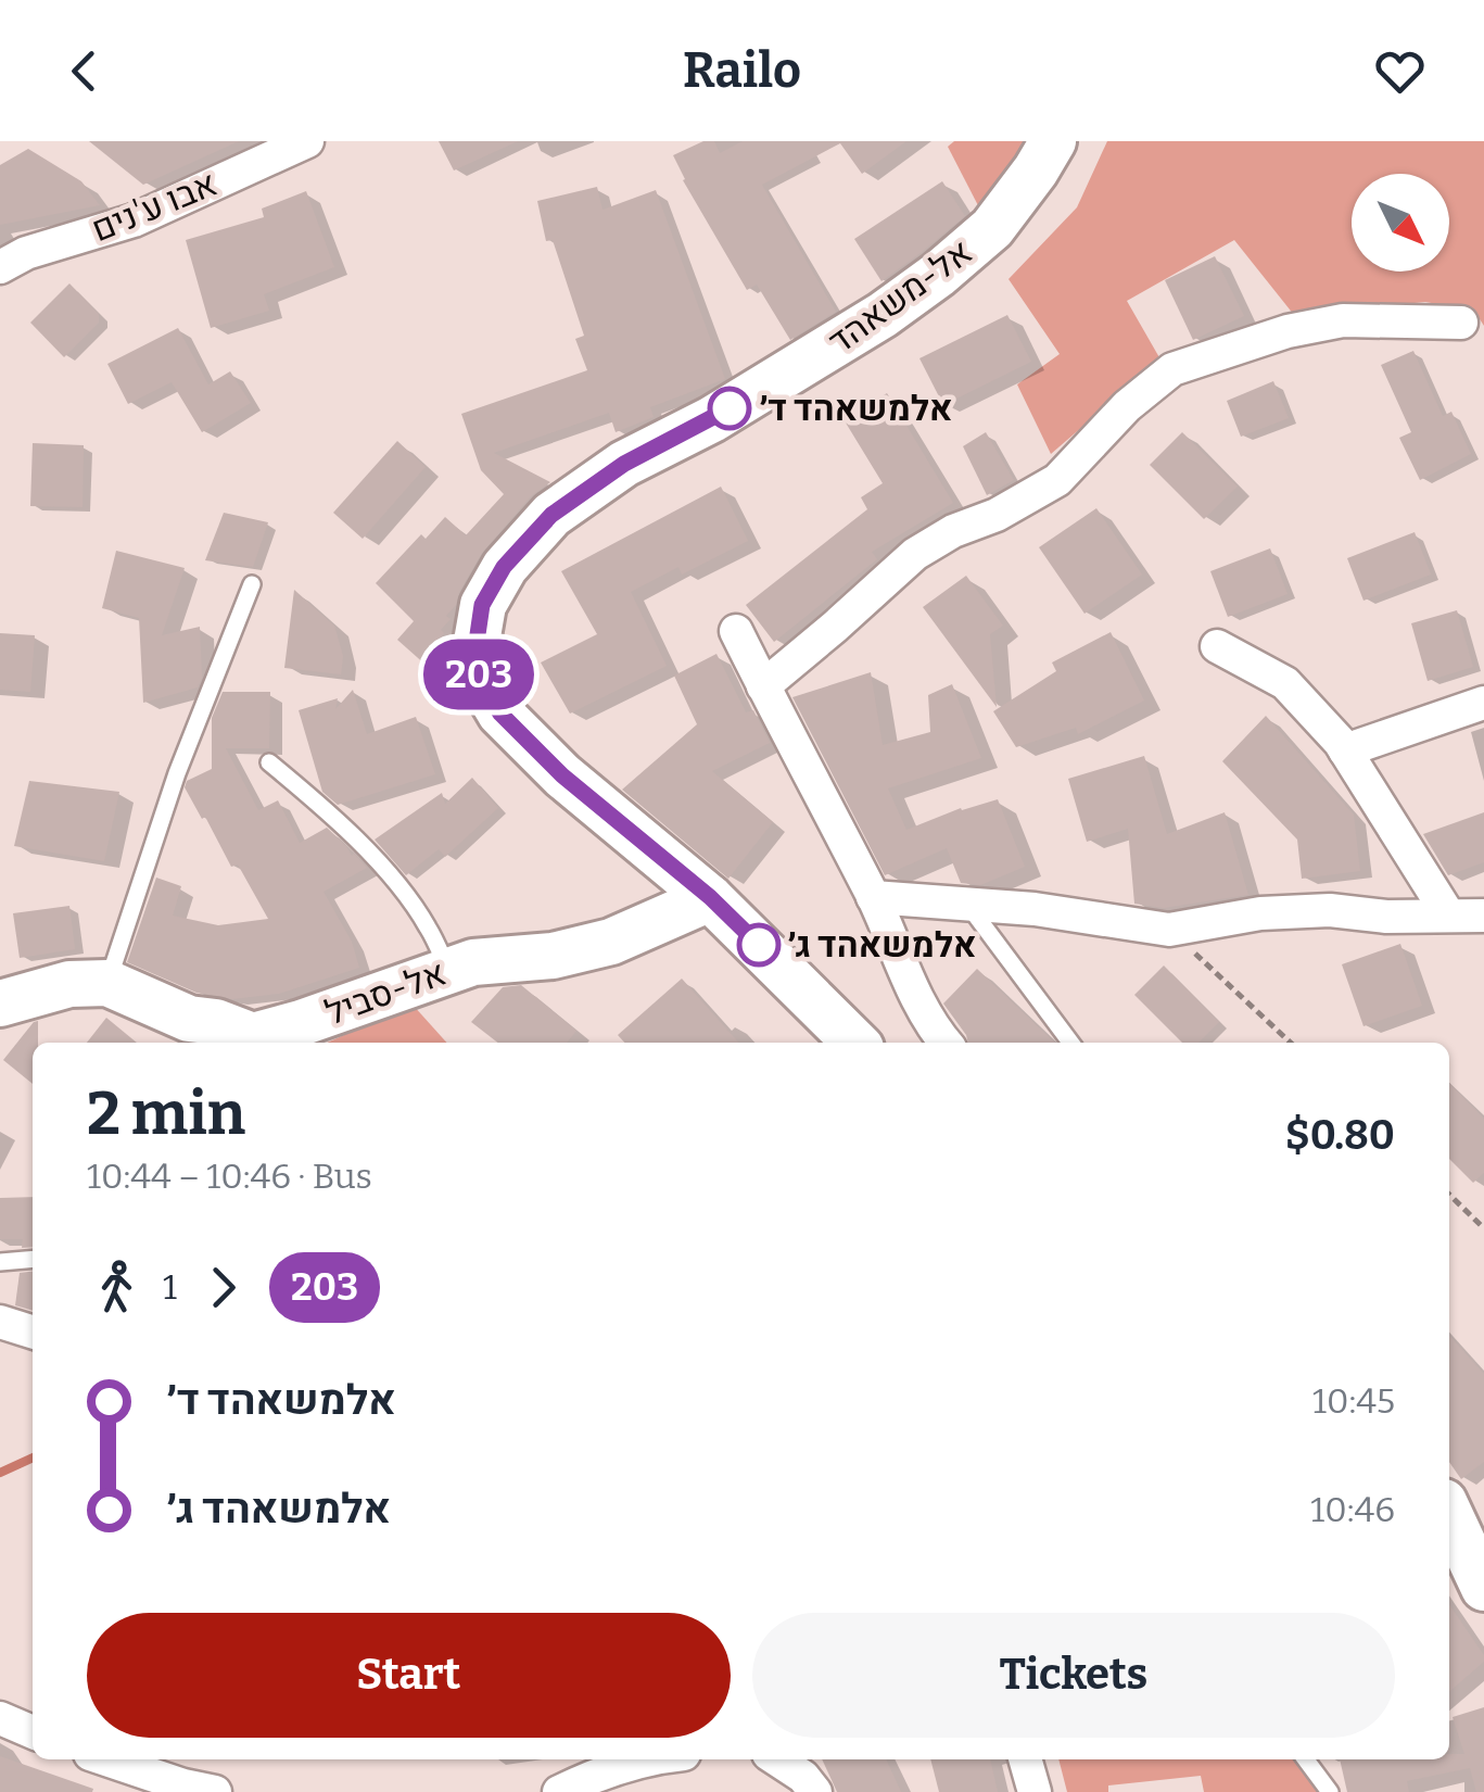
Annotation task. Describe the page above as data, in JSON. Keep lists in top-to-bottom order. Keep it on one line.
{"streets":{"street":["אבו ע'נים","אל-משאהד","אל-סביל"]},"crossings":[["אל-משאהד","אל-סביל"]],"places":["אלמשאהד ד׳","אלמשאהד ג׳"],"lines":["bus line 203"],"north":"bottom right","page":{"header":"Railo","on_map":"203","heading":["2 min","10:44 – 10:46 · Bus","$0.80"],"legs":["1","203"],"list":[{"name":"אלמשאהד ד׳","value":"10:45"},{"name":"אלמשאהד ג׳","value":"10:46"}],"buttons":["Start","Tickets"]}}
